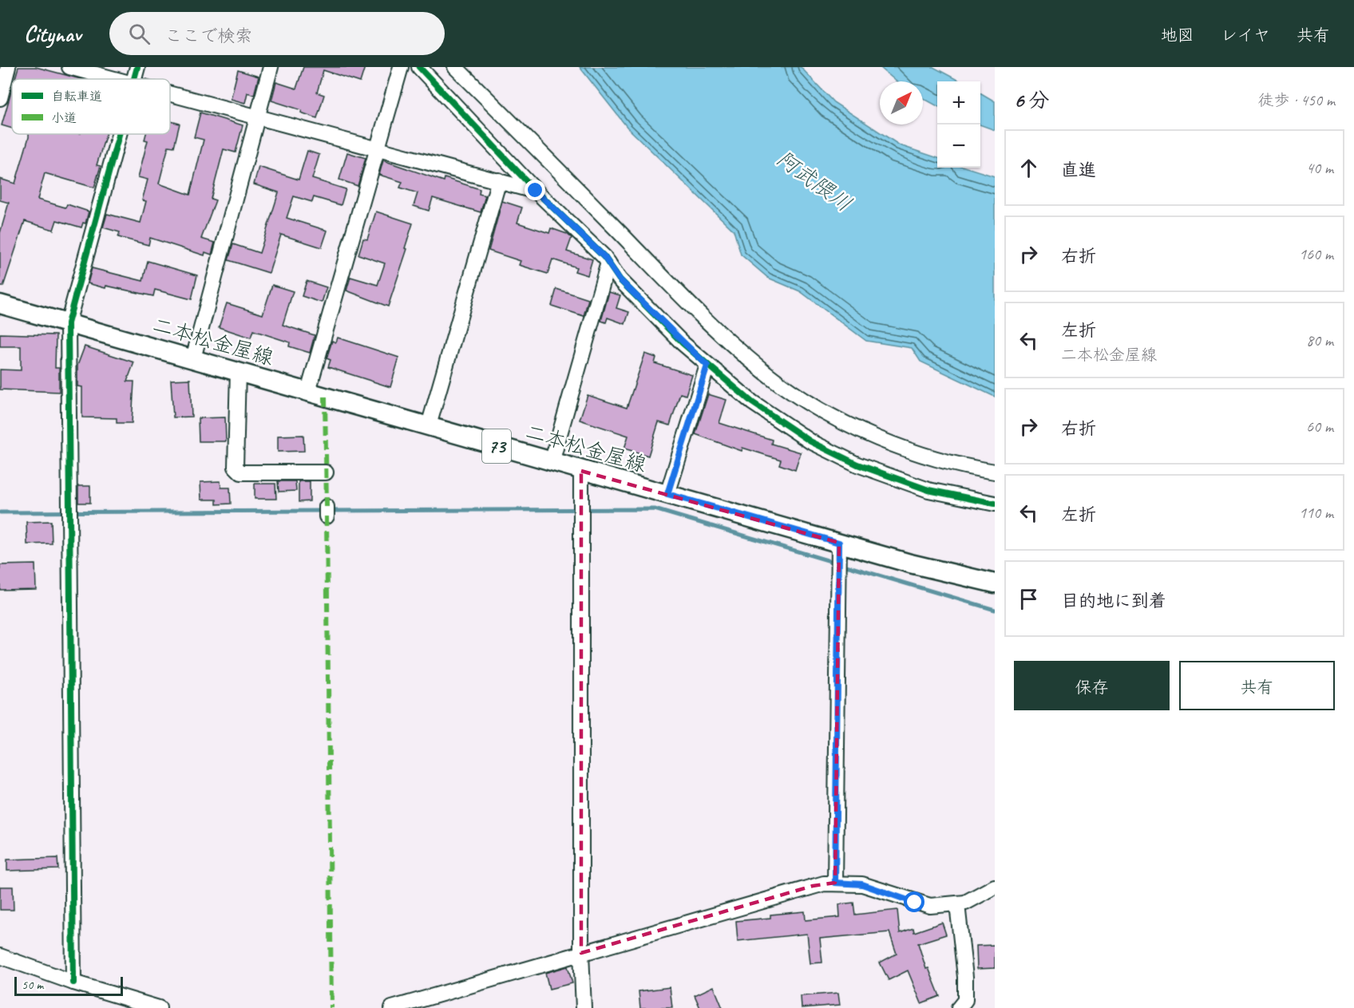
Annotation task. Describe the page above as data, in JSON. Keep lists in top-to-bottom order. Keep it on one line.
{"streets":{"main road":["二本松金屋線","73"]},"water":["阿武隈川"],"legend":["自転車道","小道"],"scale_bar":"50 m","north":"top right","page":{"header":"Citynav","search":"ここで検索","nav":["地図","レイヤ","共有"],"heading":["6 分","徒歩 · 450 m"],"map_buttons":["+","−"],"list":[["直進","40 m"],["右折","160 m"],["左折","二本松金屋線","80 m"],["右折","60 m"],["左折","110 m"],"目的地に到着"],"buttons":["保存","共有"],"scale":"50 m"}}
